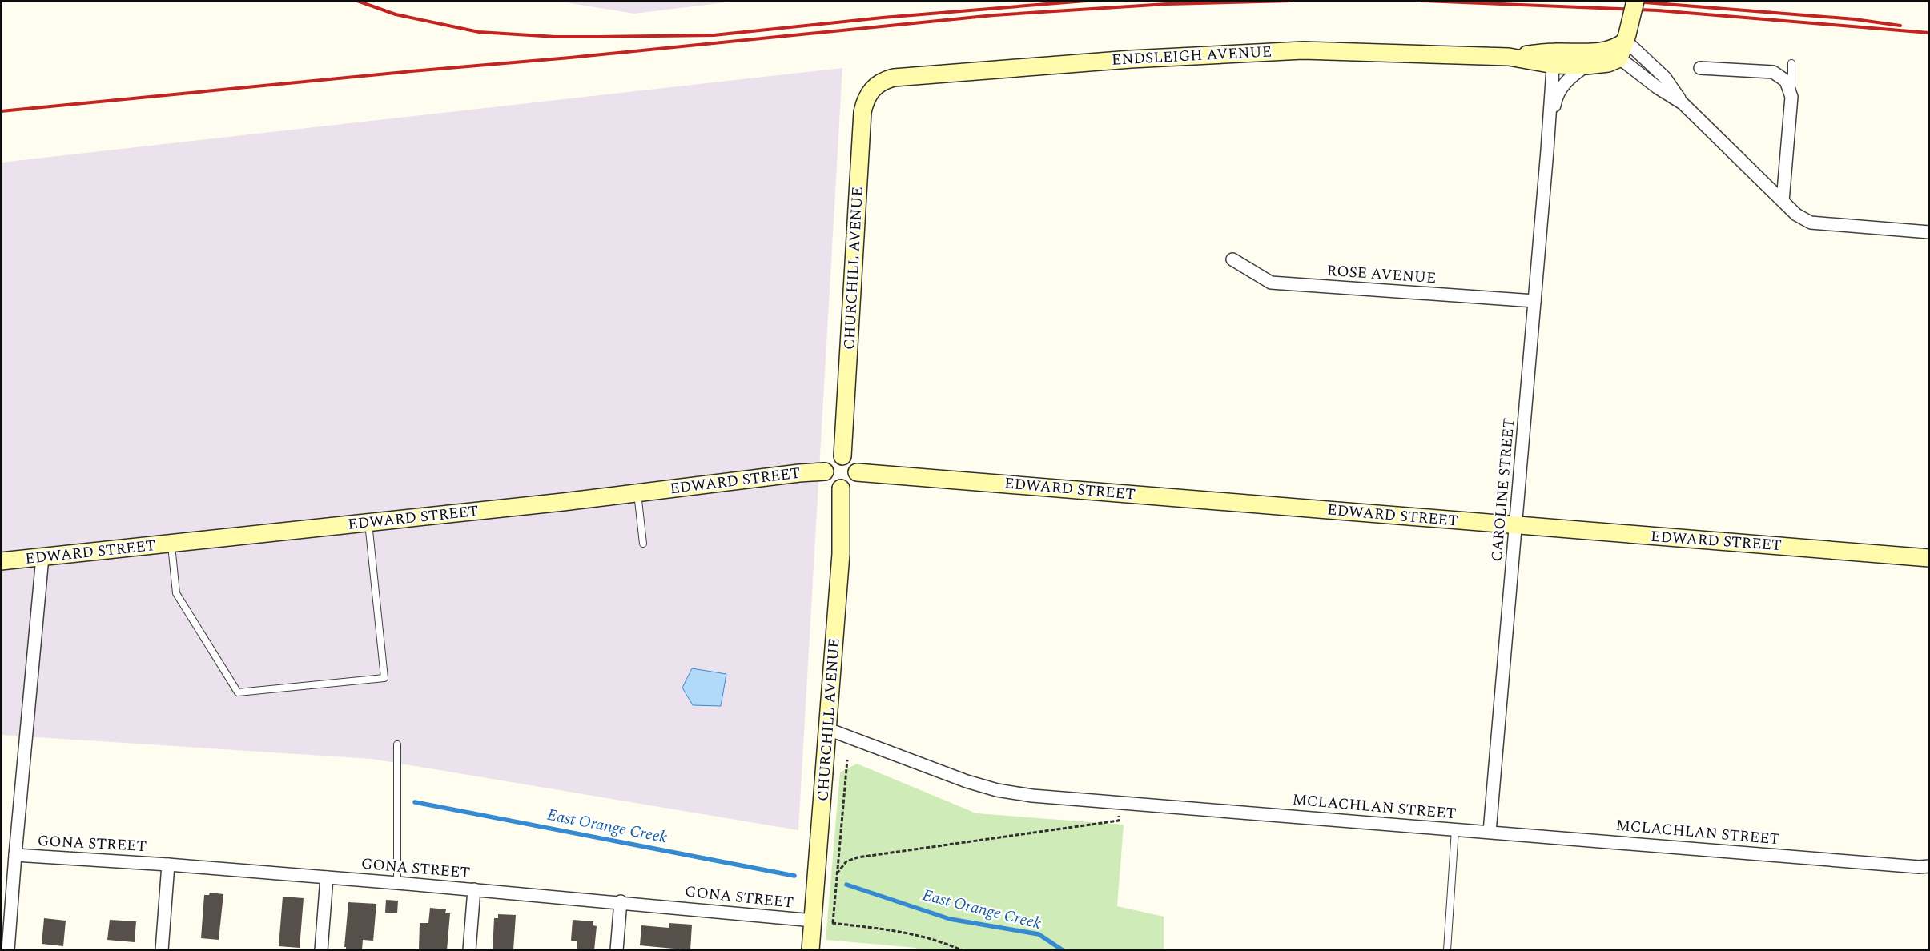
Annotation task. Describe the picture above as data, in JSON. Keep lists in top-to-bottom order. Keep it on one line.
{"streets":{"street":["ENDSLEIGH AVENUE","CHURCHILL AVENUE","ROSE AVENUE","EDWARD STREET","CAROLINE STREET","MCLACHLAN STREET","GONA STREET"]},"crossings":[["ENDSLEIGH AVENUE","CHURCHILL AVENUE"],["ENDSLEIGH AVENUE","CAROLINE STREET"],["CHURCHILL AVENUE","EDWARD STREET"],["CHURCHILL AVENUE","MCLACHLAN STREET"],["CHURCHILL AVENUE","GONA STREET"],["ROSE AVENUE","CAROLINE STREET"],["EDWARD STREET","CAROLINE STREET"],["CAROLINE STREET","MCLACHLAN STREET"]],"water":["East Orange Creek"]}
